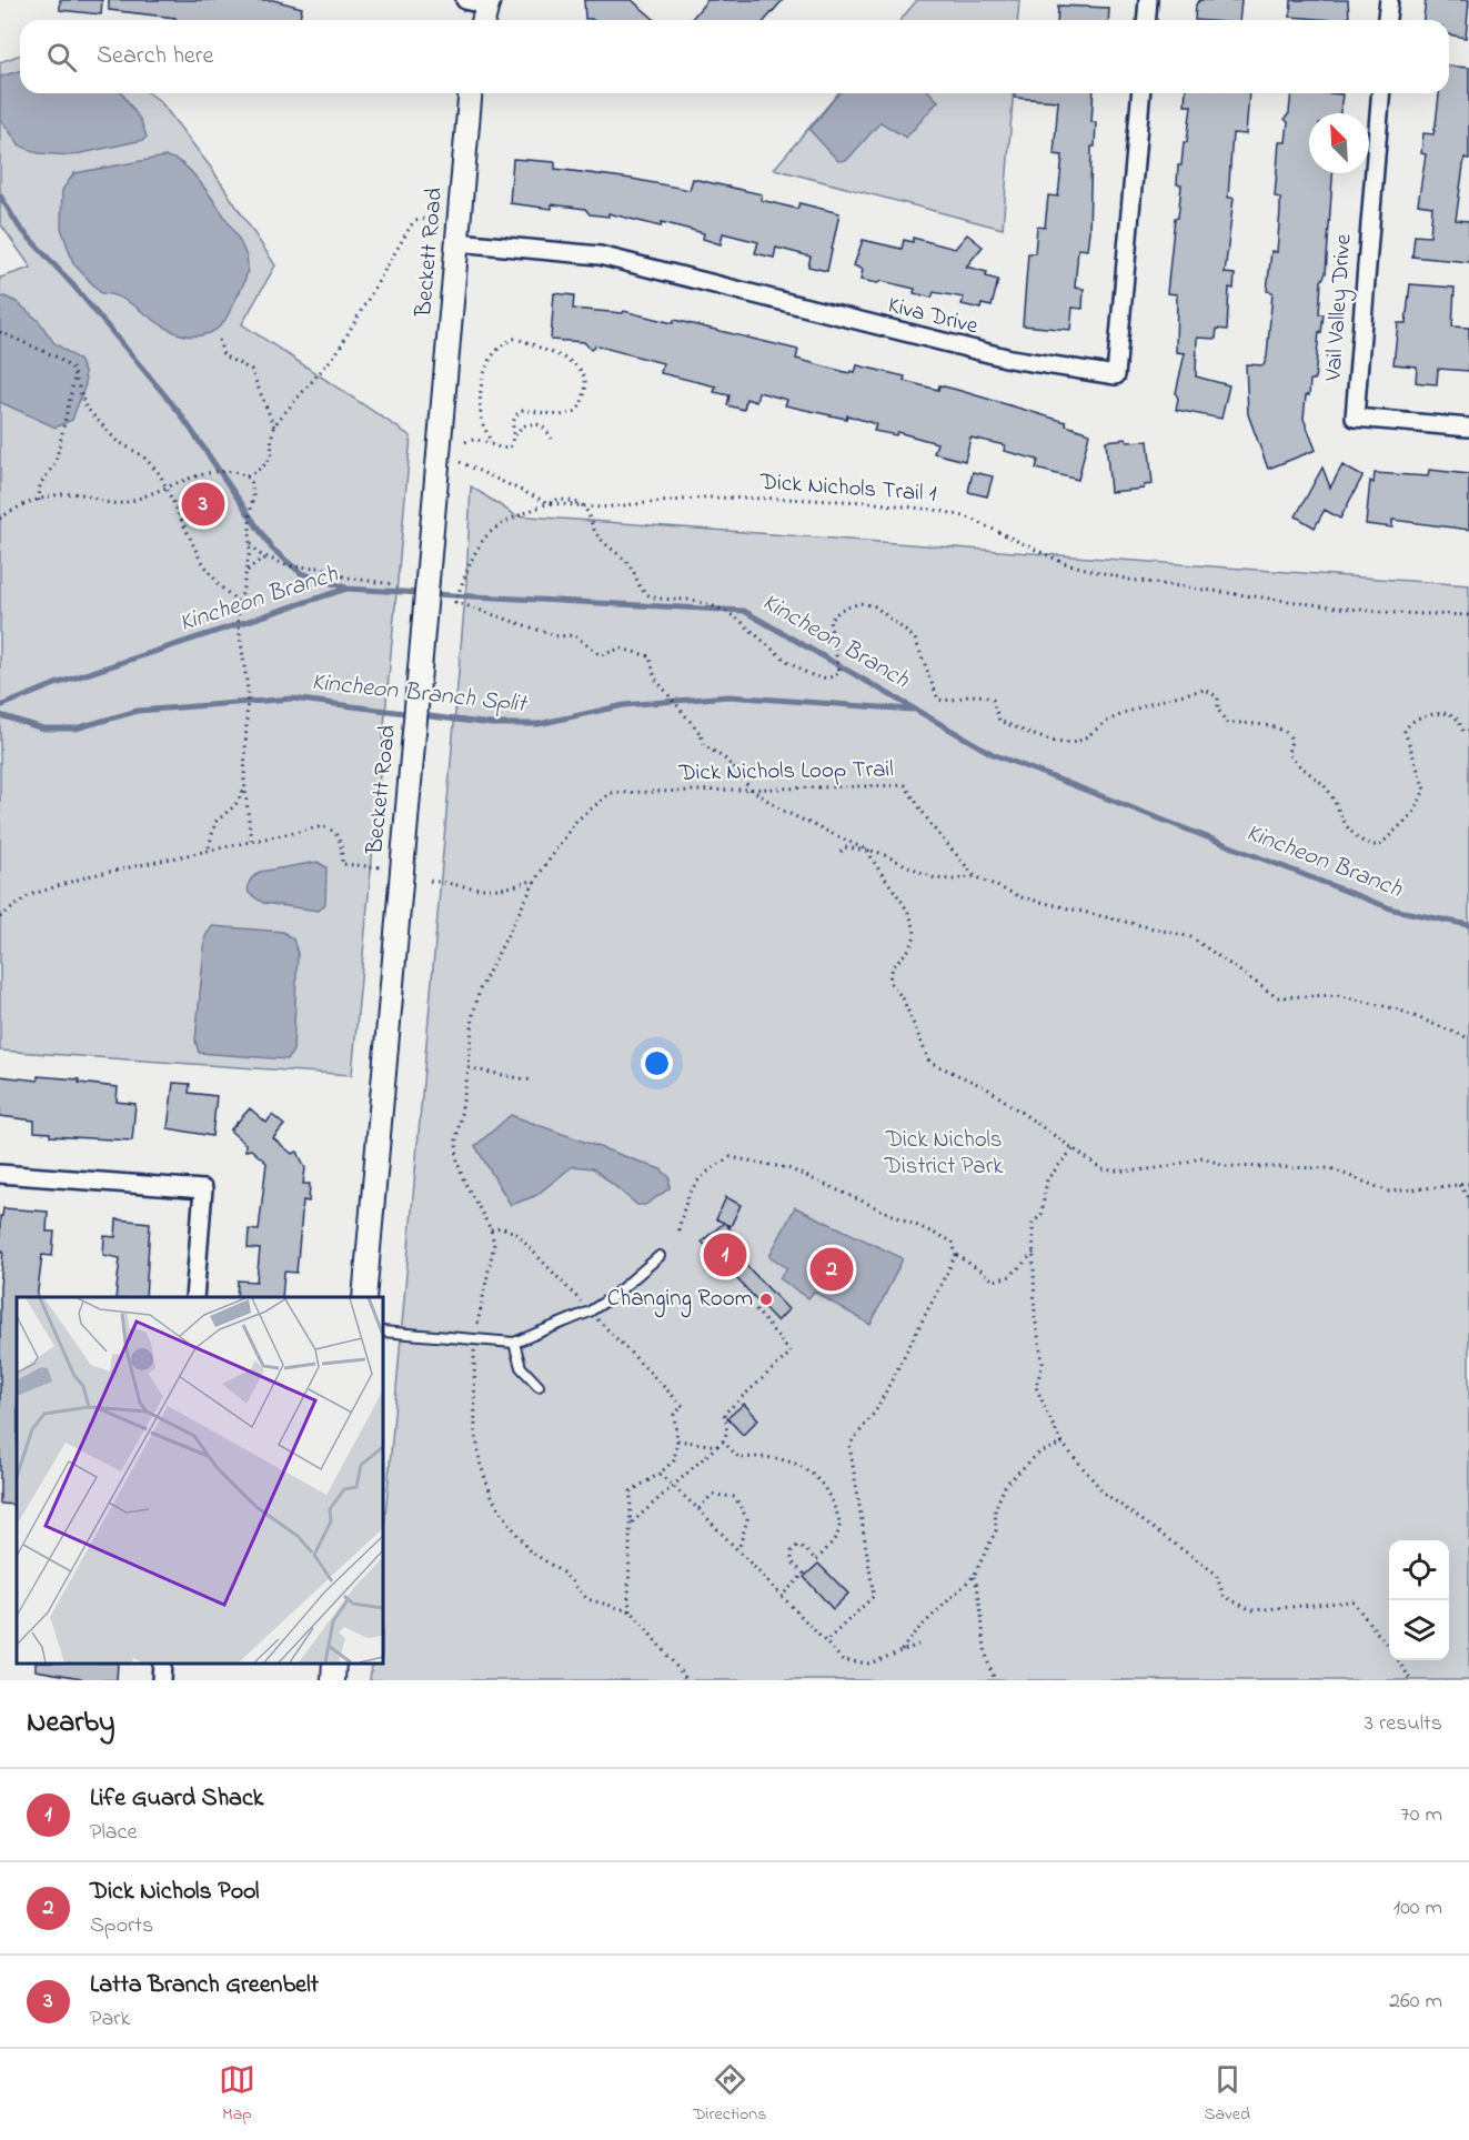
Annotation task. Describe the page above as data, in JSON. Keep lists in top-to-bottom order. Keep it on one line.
{"streets":{"street":["Beckett Road","Vail Valley Drive","Kiva Drive"],"path":["Dick Nichols Trail 1","Dick Nichols Loop Trail"]},"crossings":[["Beckett Road","Kiva Drive"]],"water":["Kincheon Branch","Kincheon Branch Split"],"parks":["Dick Nichols District Park"],"places":["Changing Room"],"north":"top left","page":{"search":"Search here","pins":["3","1","2"],"heading":["Nearby","3 results"],"list":[{"mark":"1","name":"Life Guard Shack","note":"Place","value":"70 m"},{"mark":"2","name":"Dick Nichols Pool","note":"Sports","value":"100 m"},{"mark":"3","name":"Latta Branch Greenbelt","note":"Park","value":"260 m"}],"nav":["Map","Directions","Saved"]}}
